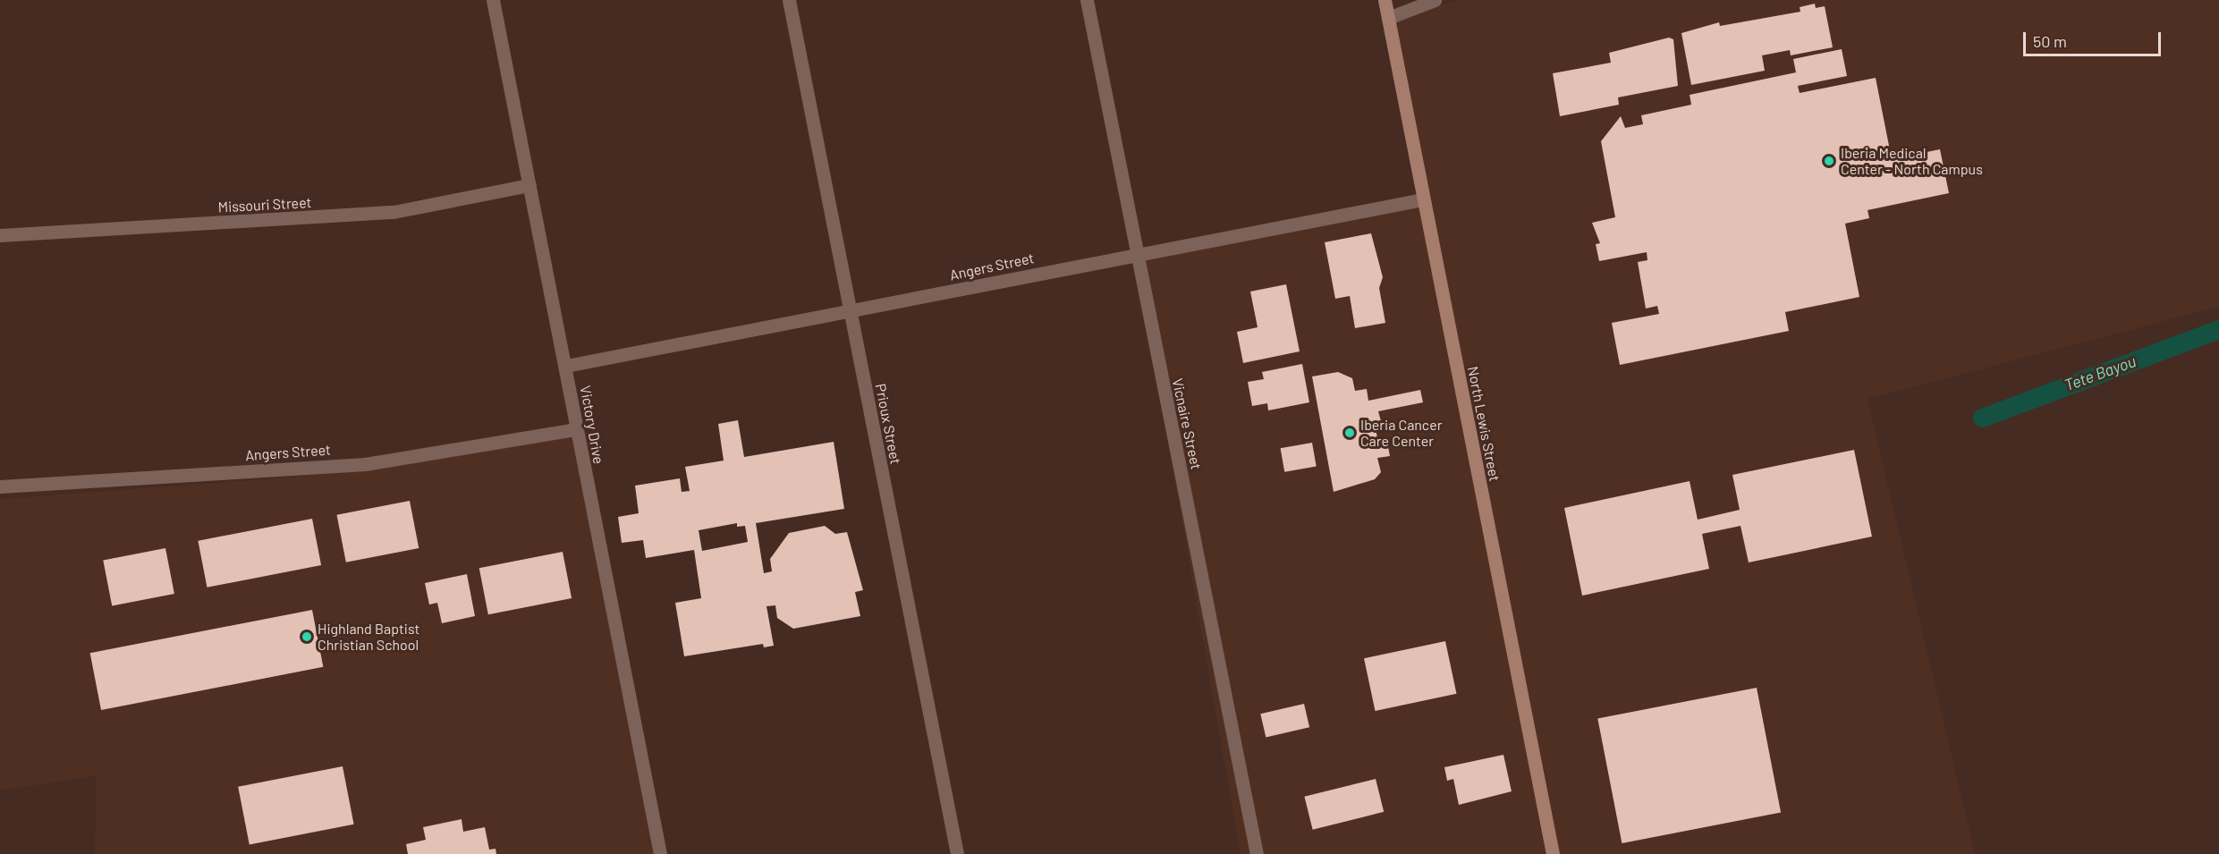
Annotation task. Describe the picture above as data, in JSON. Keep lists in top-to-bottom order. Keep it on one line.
{"streets":{"main road":["North Lewis Street"],"street":["Missouri Street","Angers Street","Prioux Street","Vicnaire Street","Victory Drive"]},"crossings":[["Missouri Street","Victory Drive"],["Angers Street","Prioux Street"],["Angers Street","Vicnaire Street"],["Angers Street","North Lewis Street"],["Angers Street","Victory Drive"]],"water":["Tete Bayou"],"places":["Iberia Medical Center - North Campus","Iberia Cancer Care Center","Highland Baptist Christian School"],"scale_bar":"50 m"}
